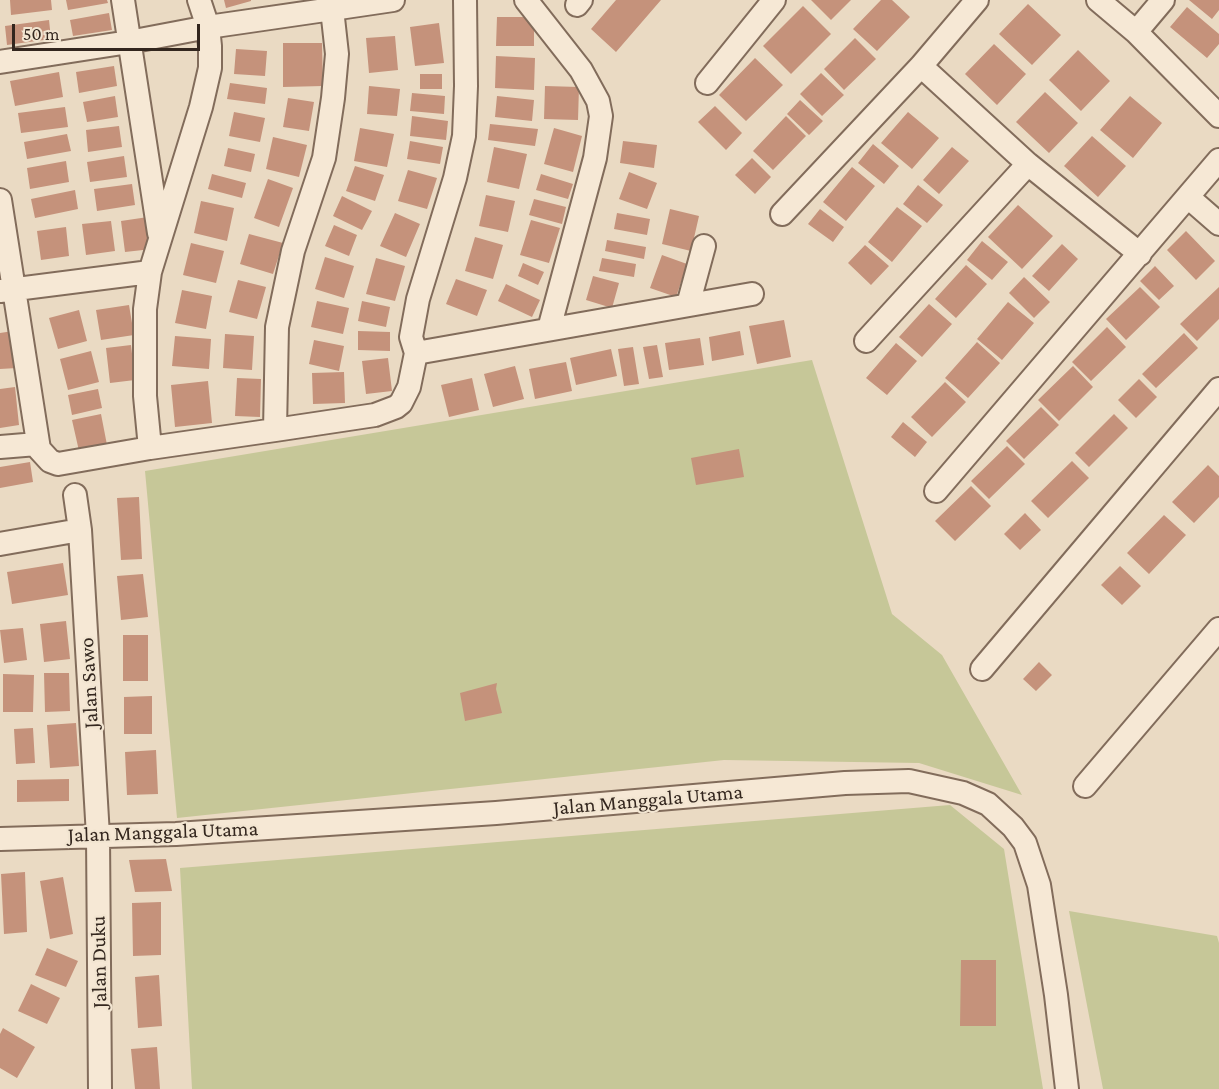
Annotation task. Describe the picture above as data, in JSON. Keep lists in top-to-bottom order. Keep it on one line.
{"streets":{"street":["Jalan Sawo","Jalan Manggala Utama","Jalan Duku"]},"crossings":[["Jalan Sawo","Jalan Manggala Utama"],["Jalan Sawo","Jalan Duku"],["Jalan Manggala Utama","Jalan Duku"]],"scale_bar":"50 m"}
